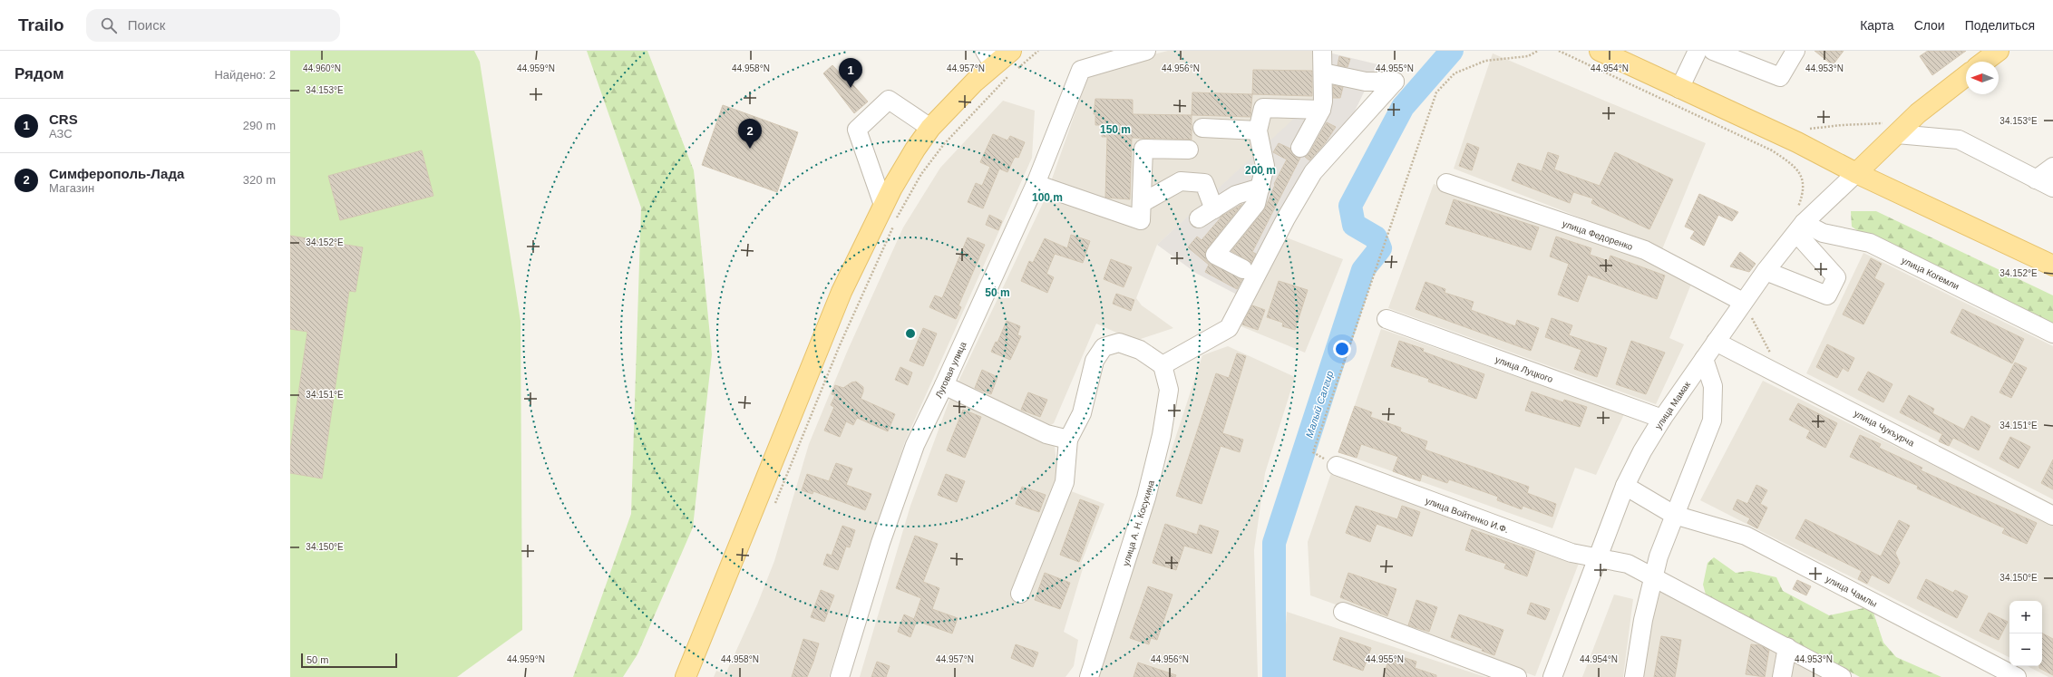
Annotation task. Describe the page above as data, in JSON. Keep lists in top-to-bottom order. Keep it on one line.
{"streets":{"street":["улица Федоренко","улица Когемли","улица Луцкого","Луговая улица","улица Мамак","улица Чукъурча","улица Войтенко И.Ф.","улица А. Н. Косухина","улица Чамлы"]},"crossings":[["улица Федоренко","улица Мамак"],["улица Когемли","улица Мамак"],["улица Луцкого","улица Мамак"],["улица Мамак","улица Чукъурча"],["улица Мамак","улица Войтенко И.Ф."],["улица Мамак","улица Чамлы"]],"water":["Малый Салгир"],"scale_bar":"50 m","north":"left","page":{"header":"Trailo","search":"Поиск","nav":["Карта","Слои","Поделиться"],"heading":["Рядом","Найдено: 2"],"pins":["1","2"],"list":[{"mark":"1","name":"CRS","note":"АЗС","value":"290 m"},{"mark":"2","name":"Симферополь-Лада","note":"Магазин","value":"320 m"}],"map_buttons":["+","−"],"scale":"50 m"},"coordinates":["44.960°N","44.959°N","44.958°N","44.957°N","44.956°N","44.955°N","44.954°N","44.953°N","34.153°E","34.152°E","34.151°E","34.150°E"],"rings":["150 m","200 m","100 m","50 m"]}
